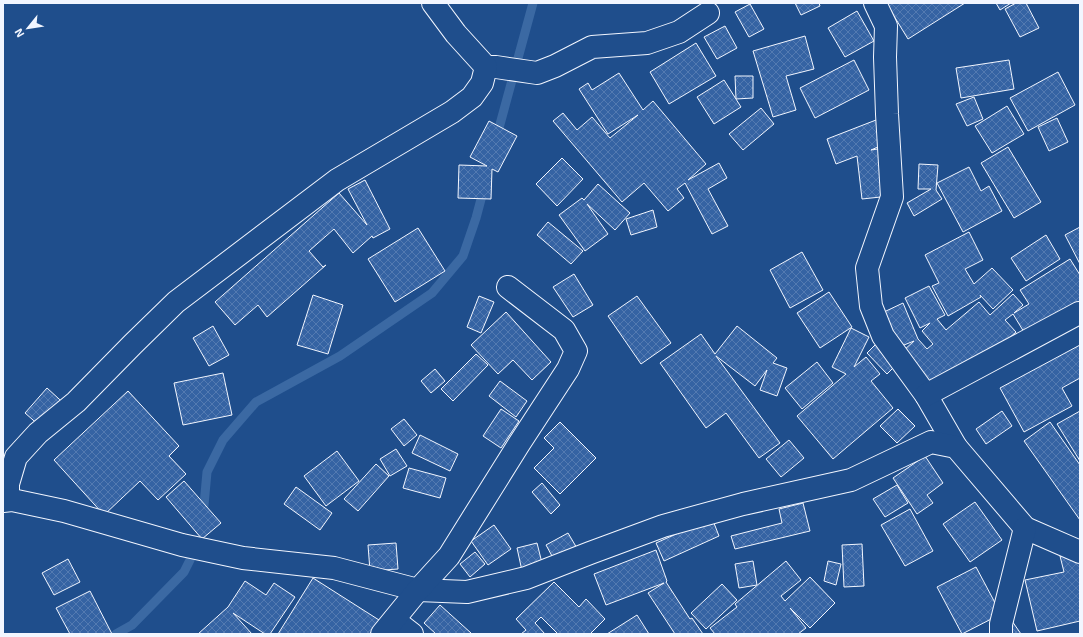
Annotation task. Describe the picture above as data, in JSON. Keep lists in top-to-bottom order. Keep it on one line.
{"north":"bottom left"}
